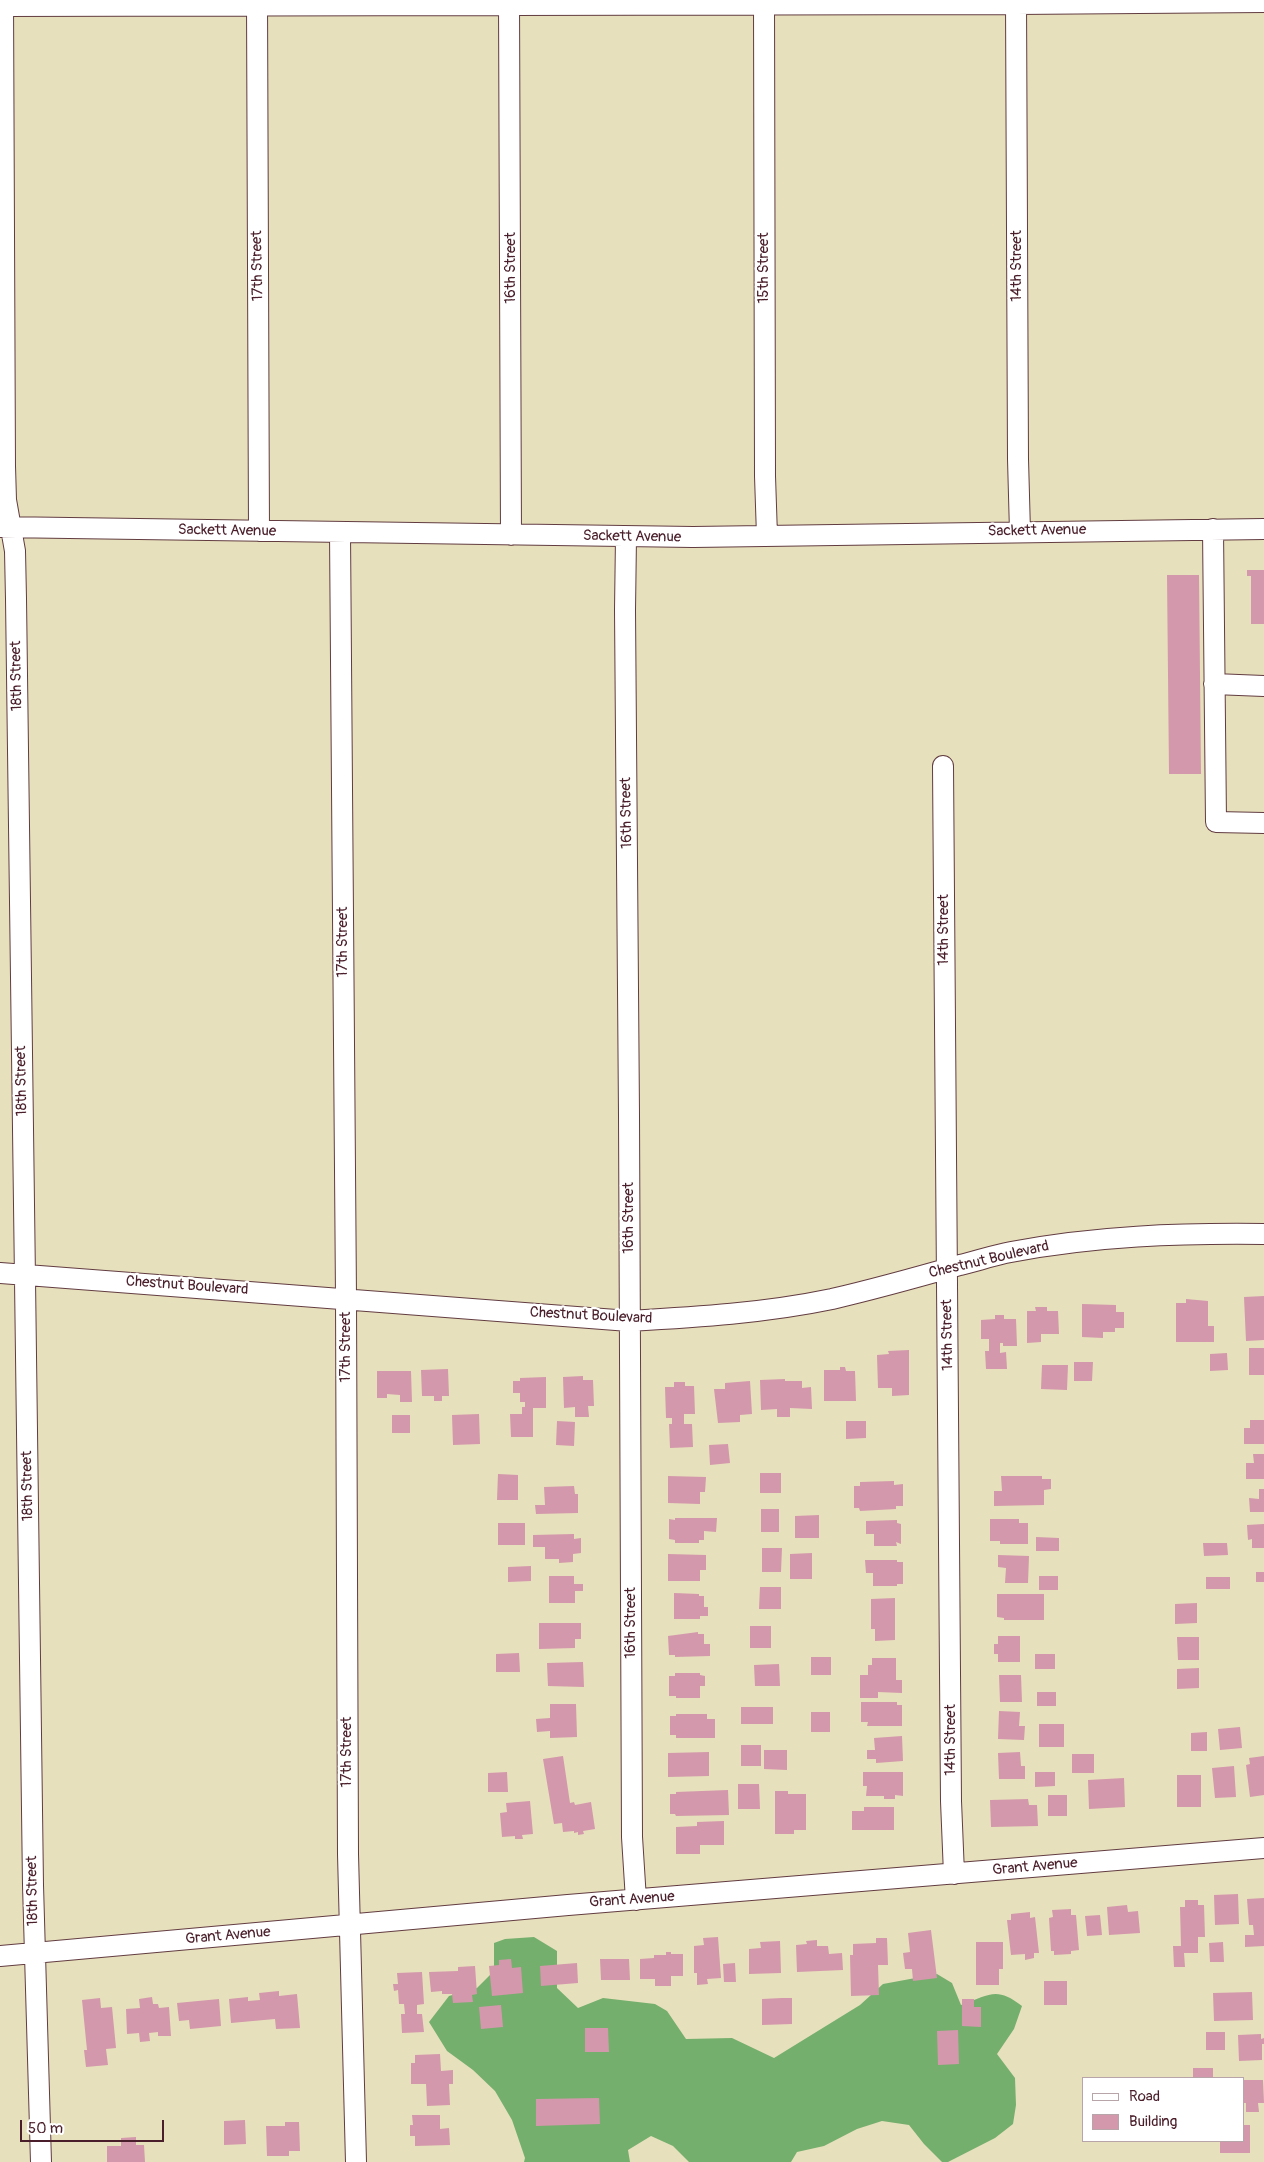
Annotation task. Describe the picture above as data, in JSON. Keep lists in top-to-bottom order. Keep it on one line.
{"streets":{"street":["17th Street","14th Street","16th Street","15th Street","Sackett Avenue","18th Street","Chestnut Boulevard","Grant Avenue"]},"crossings":[["17th Street","Sackett Avenue"],["17th Street","Chestnut Boulevard"],["17th Street","Grant Avenue"],["14th Street","Sackett Avenue"],["14th Street","Chestnut Boulevard"],["14th Street","Grant Avenue"],["16th Street","Sackett Avenue"],["16th Street","Chestnut Boulevard"],["16th Street","Grant Avenue"],["15th Street","Sackett Avenue"],["Sackett Avenue","18th Street"],["18th Street","Chestnut Boulevard"],["18th Street","Grant Avenue"]],"legend":["Road","Building"],"scale_bar":"50 m"}
